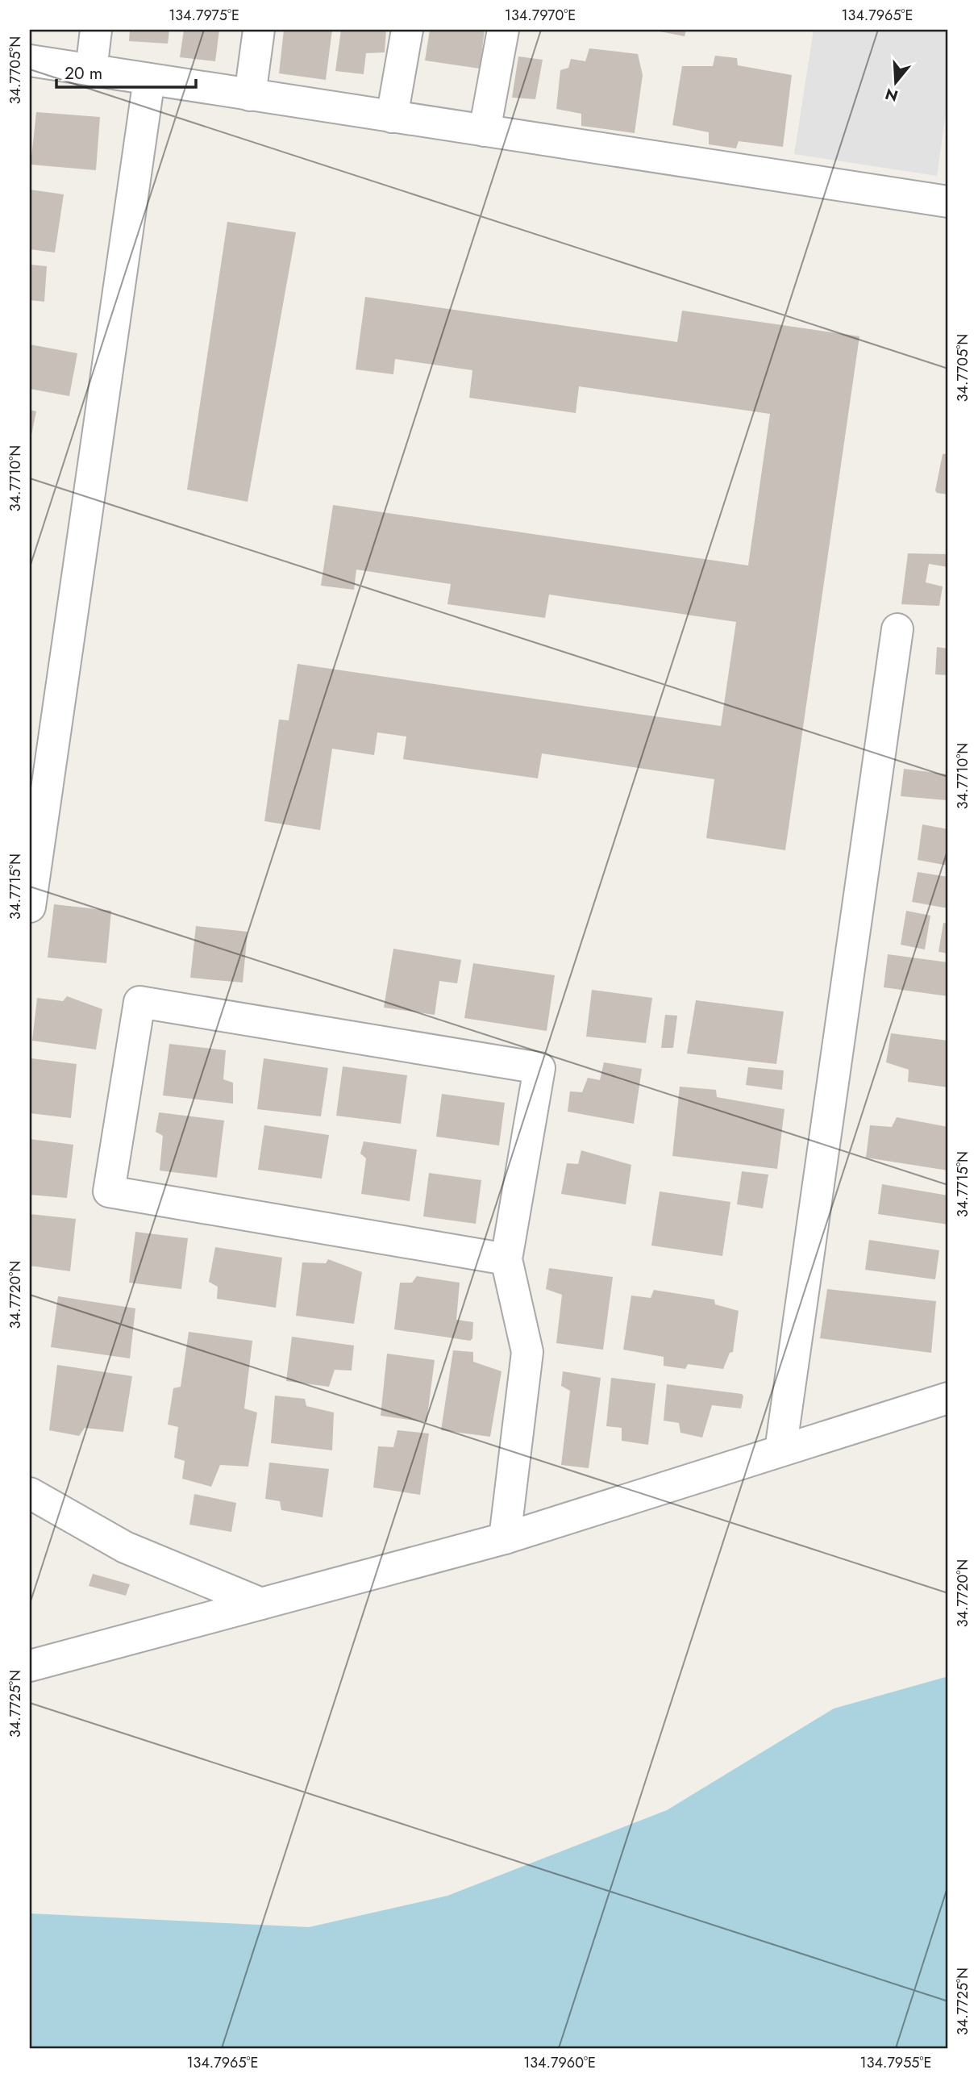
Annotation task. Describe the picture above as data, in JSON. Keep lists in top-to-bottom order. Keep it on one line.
{"scale_bar":"20 m","north":"bottom","coordinates":["134.7975°E","134.7970°E","134.7965°E","34.7705°N","34.7710°N","34.7715°N","34.7720°N","34.7725°N","134.7960°E","134.7955°E"]}
